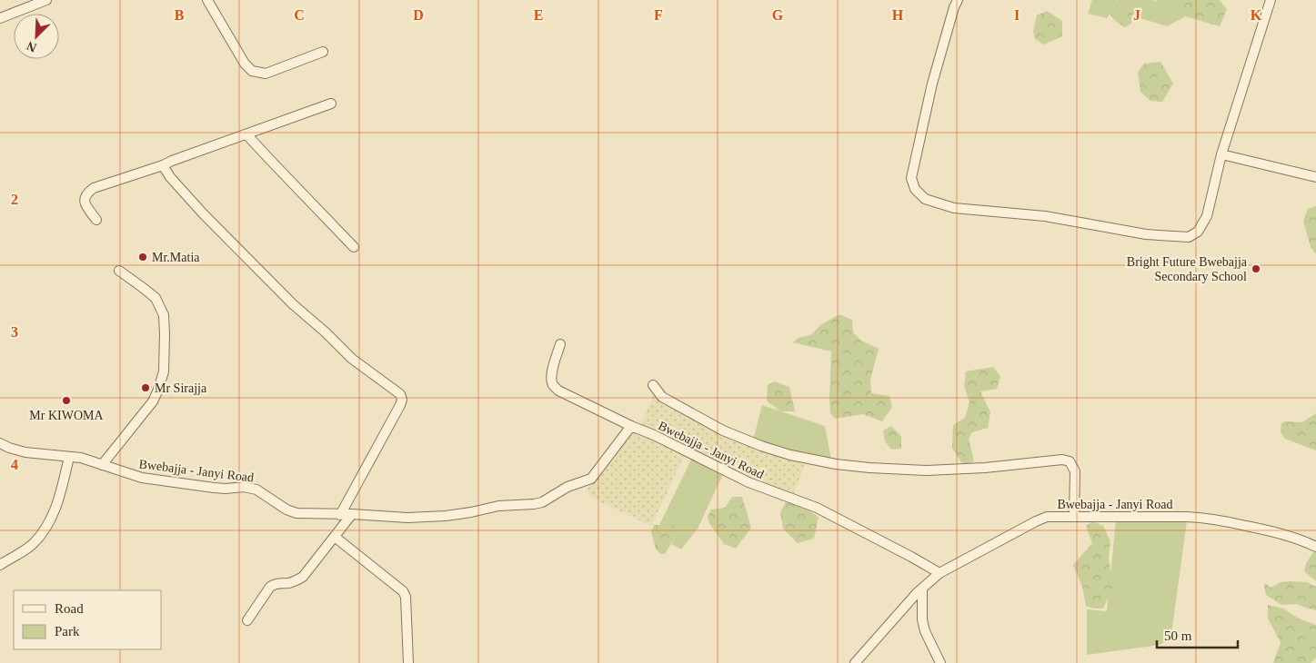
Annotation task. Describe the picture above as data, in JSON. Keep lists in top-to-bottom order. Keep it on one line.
{"streets":{"street":["Bwebajja - Janyi Road"]},"places":["Mr.Matia","Bright Future Bwebajja Secondary School","Mr Sirajja","Mr KIWOMA"],"legend":["Road","Park"],"scale_bar":"50 m","north":"bottom left","grid":{"columns":["B","C","D","E","F","G","H","I","J","K"],"rows":["2","3","4"]}}
